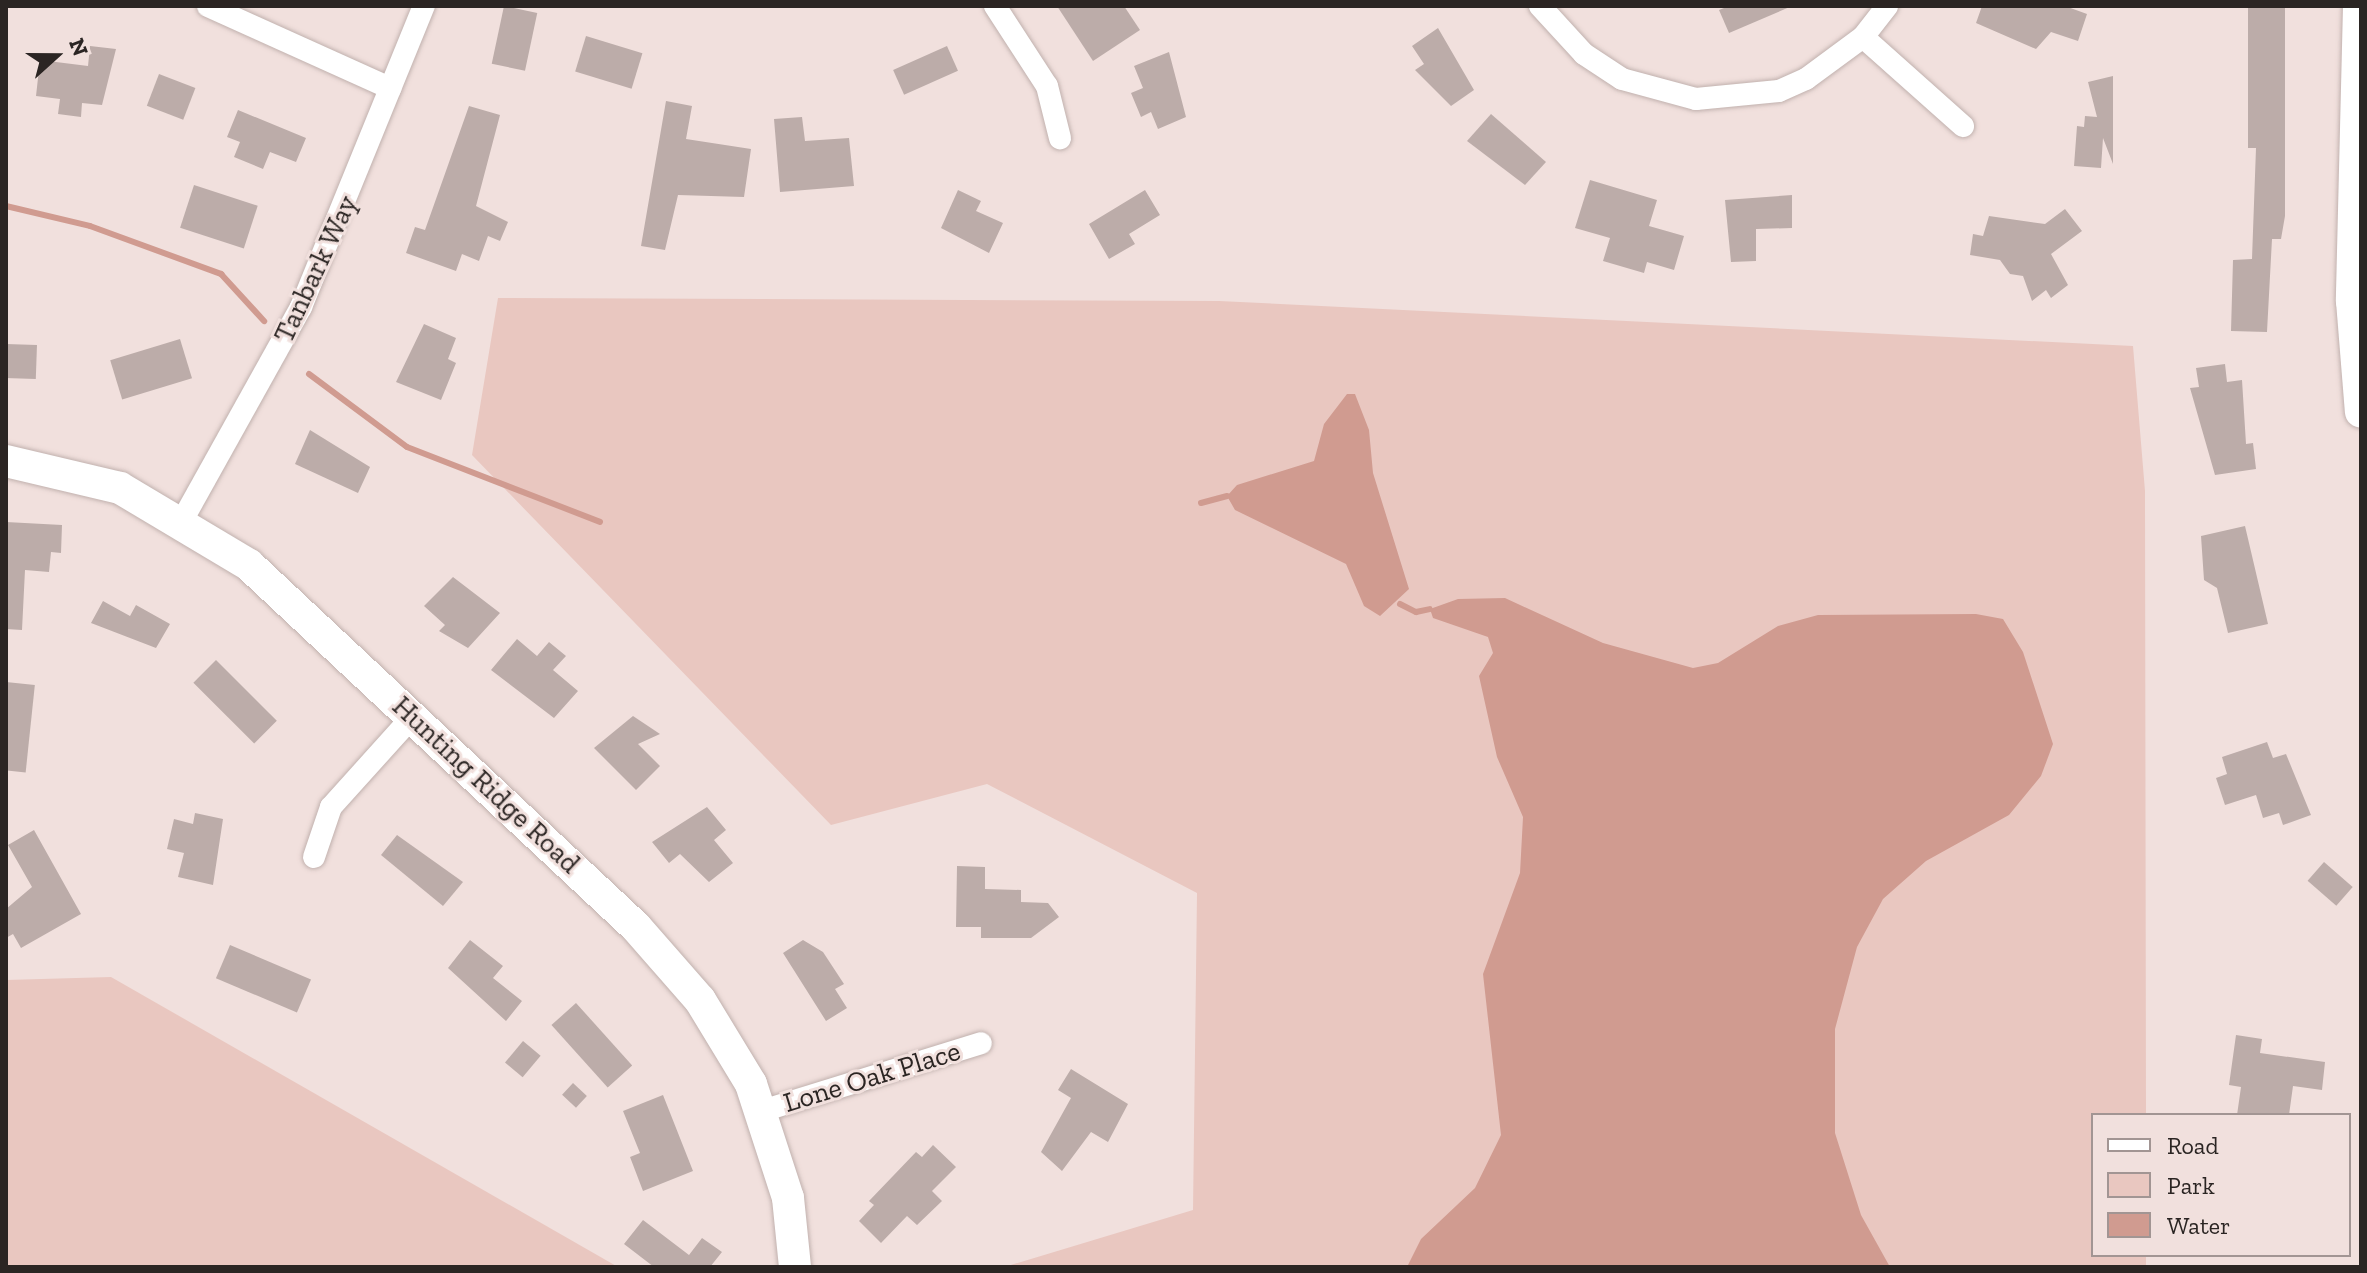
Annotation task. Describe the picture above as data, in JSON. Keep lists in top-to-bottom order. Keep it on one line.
{"streets":{"street":["Tanbark Way","Hunting Ridge Road","Lone Oak Place"]},"crossings":[["Tanbark Way","Hunting Ridge Road"],["Hunting Ridge Road","Lone Oak Place"]],"legend":["Road","Park","Water"],"north":"right"}
